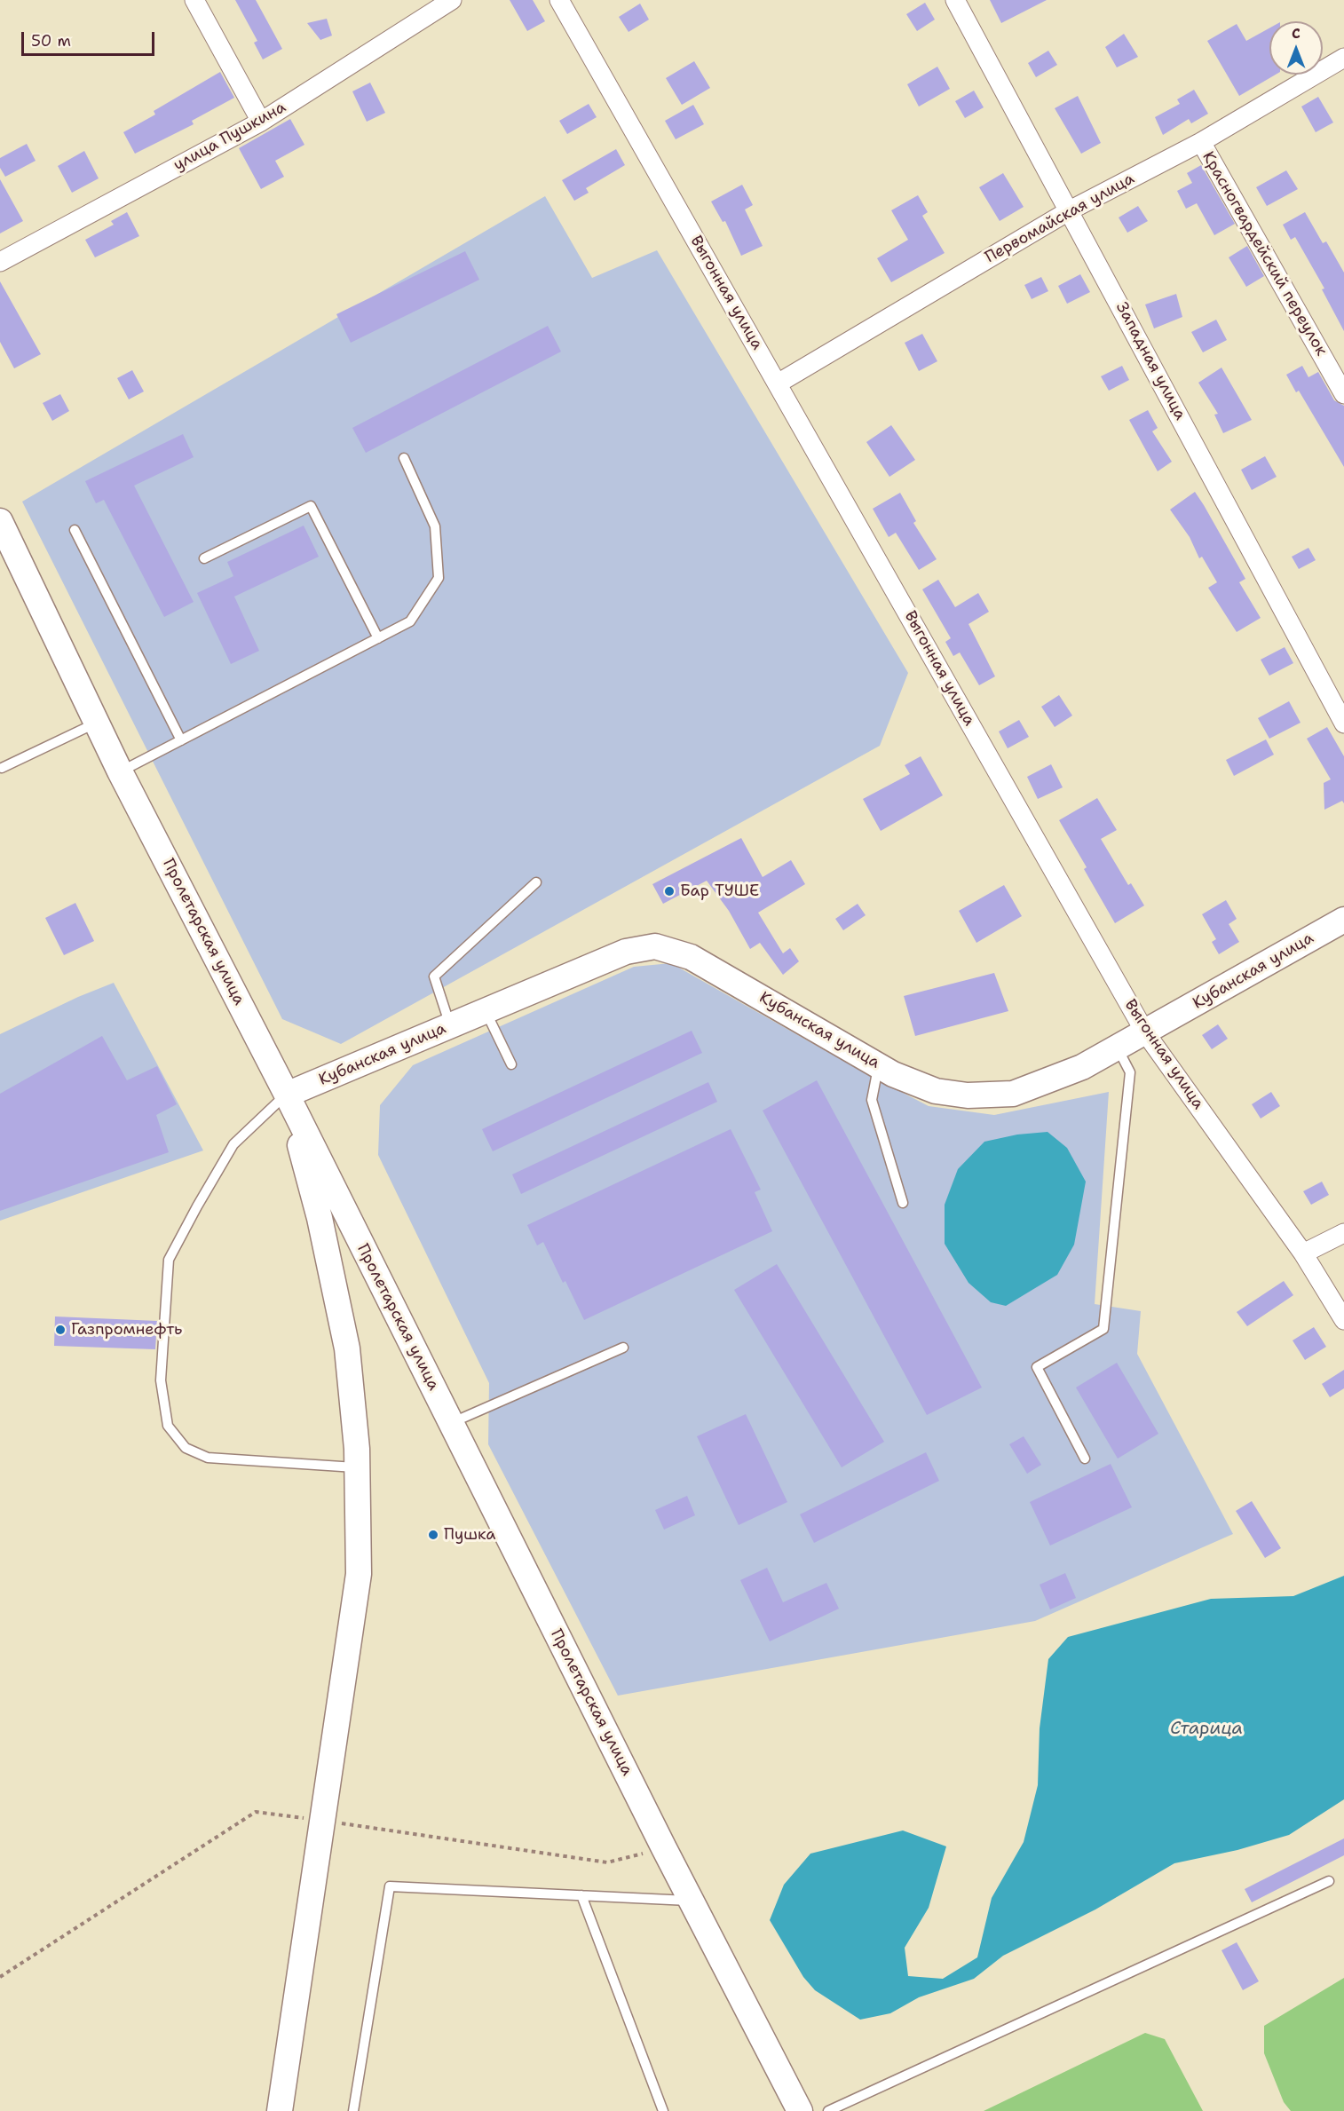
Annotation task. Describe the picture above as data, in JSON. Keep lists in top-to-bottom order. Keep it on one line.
{"streets":{"street":["улица Пушкина","Первомайская улица","Красногвардейский переулок","Выгонная улица","Западная улица","Пролетарская улица","Кубанская улица"]},"crossings":[["Первомайская улица","Красногвардейский переулок"],["Первомайская улица","Выгонная улица"],["Первомайская улица","Западная улица"],["Выгонная улица","Кубанская улица"],["Пролетарская улица","Кубанская улица"]],"water":["Старица"],"places":["Бар ТУШЕ","Газпромнефть","Пушка"],"scale_bar":"50 m","north":"top"}
